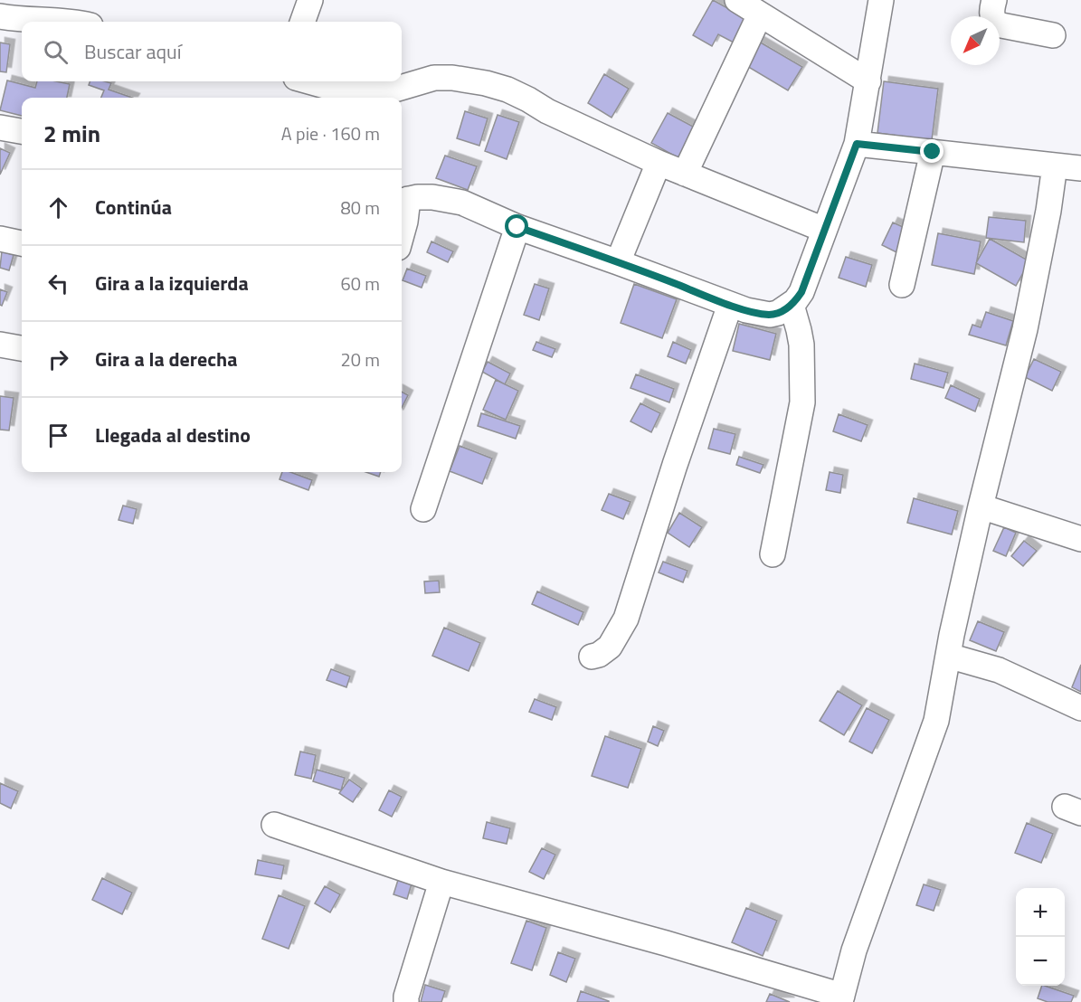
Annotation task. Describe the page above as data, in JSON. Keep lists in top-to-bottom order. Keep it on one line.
{"north":"bottom left","page":{"search":"Buscar aquí","heading":["2 min","A pie · 160 m"],"list":[["Continúa","80 m"],["Gira a la izquierda","60 m"],["Gira a la derecha","20 m"],"Llegada al destino"],"map_buttons":["+","−"]}}
